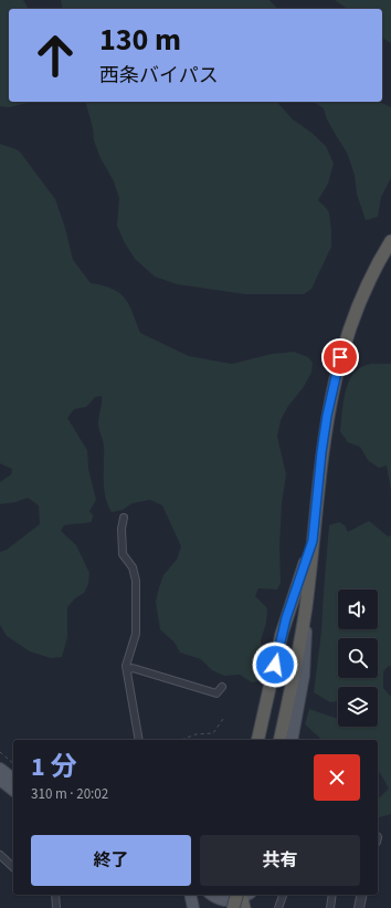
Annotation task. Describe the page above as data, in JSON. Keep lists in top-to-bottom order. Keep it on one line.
{"page":{"turn":["130 m","西条バイパス"],"heading":["1 分","310 m · 20:02"],"buttons":["終了","共有"]}}
